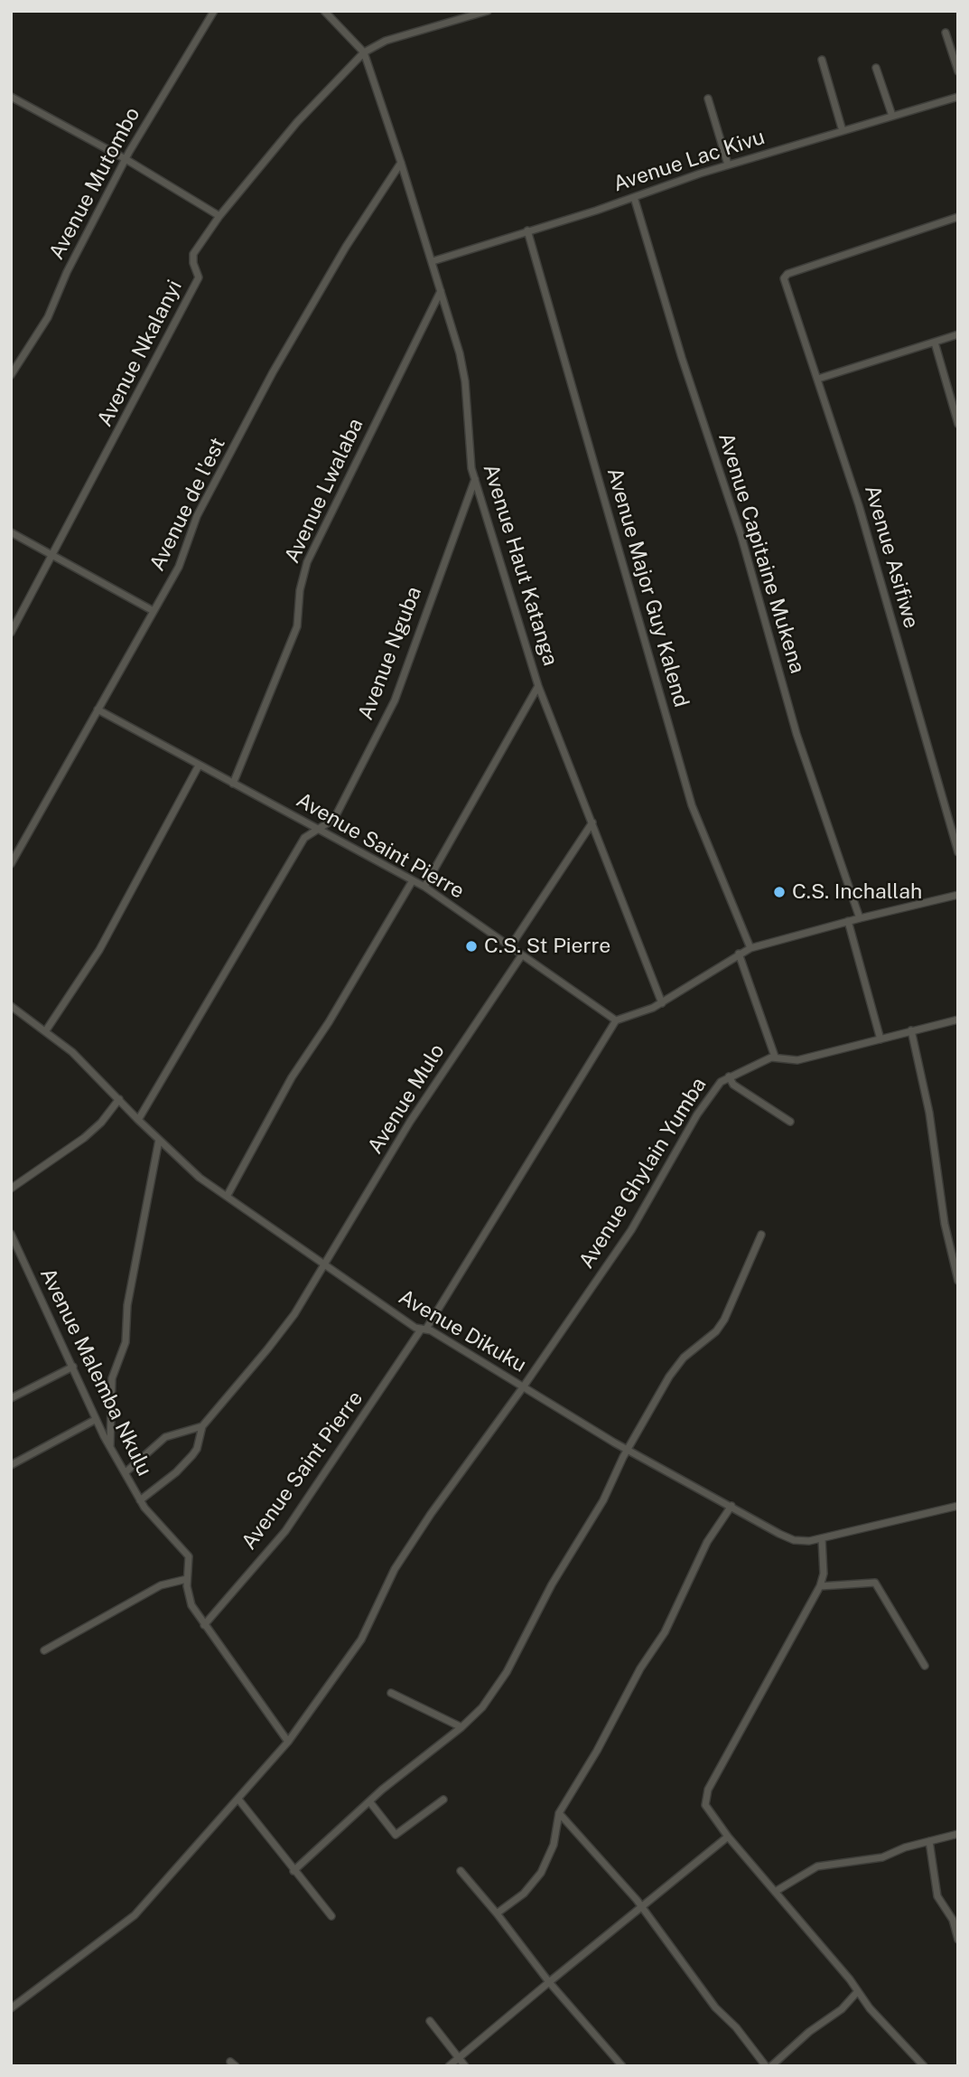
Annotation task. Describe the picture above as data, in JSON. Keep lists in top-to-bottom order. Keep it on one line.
{"streets":{"street":["Avenue Lac Kivu","Avenue Mutombo","Avenue Nkalanyi","Avenue Lwalaba","Avenue de l'est","Avenue Capitaine Mukena","Avenue Asifiwe","Avenue Haut Katanga","Avenue Major Guy Kalend","Avenue Nguba","Avenue Saint Pierre","Avenue Mulo","Avenue Ghylain Yumba","Avenue Dikuku","Avenue Malemba Nkulu"]},"crossings":[["Avenue Lac Kivu","Avenue Capitaine Mukena"],["Avenue Lac Kivu","Avenue Haut Katanga"],["Avenue Lac Kivu","Avenue Major Guy Kalend"],["Avenue Nkalanyi","Avenue Haut Katanga"],["Avenue Lwalaba","Avenue Haut Katanga"],["Avenue Lwalaba","Avenue Saint Pierre"],["Avenue de l'est","Avenue Haut Katanga"],["Avenue de l'est","Avenue Saint Pierre"],["Avenue Haut Katanga","Avenue Nguba"],["Avenue Nguba","Avenue Saint Pierre"],["Avenue Nguba","Avenue Dikuku"],["Avenue Saint Pierre","Avenue Mulo"],["Avenue Saint Pierre","Avenue Dikuku"],["Avenue Saint Pierre","Avenue Malemba Nkulu"],["Avenue Mulo","Avenue Dikuku"],["Avenue Ghylain Yumba","Avenue Dikuku"],["Avenue Ghylain Yumba","Avenue Malemba Nkulu"]],"places":["C.S. Inchallah","C.S. St Pierre"]}
